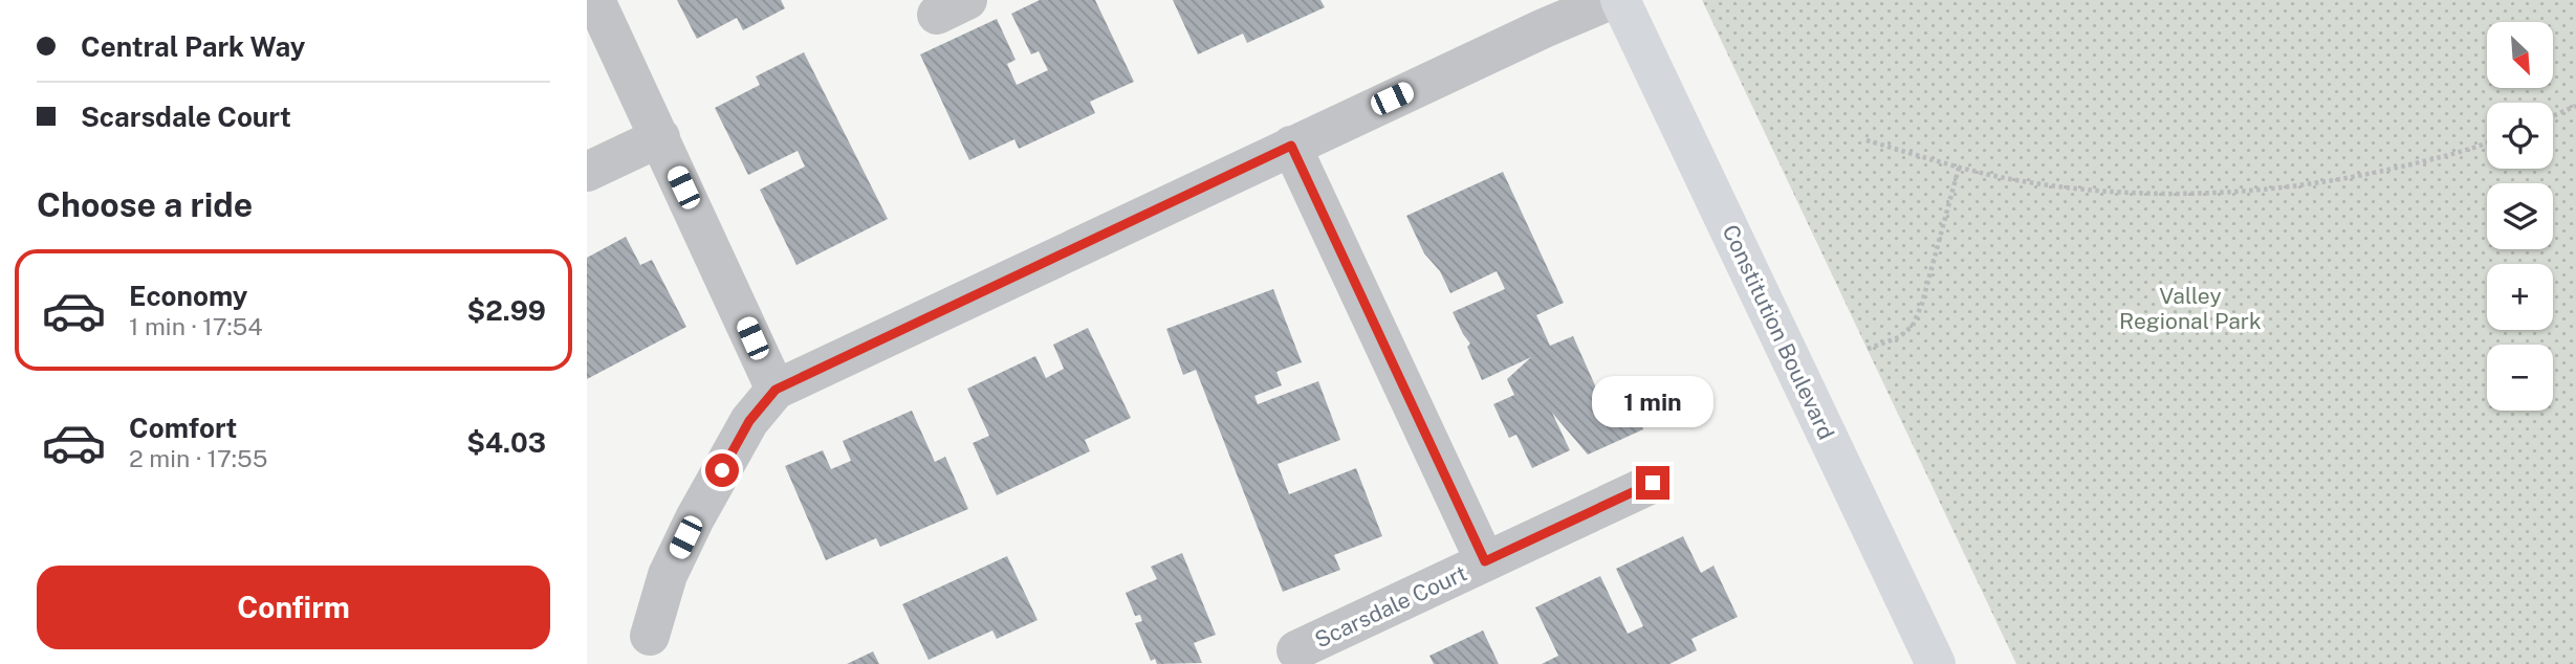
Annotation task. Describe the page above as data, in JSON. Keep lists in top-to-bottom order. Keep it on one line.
{"streets":{"main road":["Constitution Boulevard"],"street":["Scarsdale Court"]},"parks":["Valley Regional Park"],"north":"bottom right","page":{"banner":["Central Park Way","Scarsdale Court"],"map_buttons":["+","−"],"heading":"Choose a ride","list":[{"name":"Economy","note":"1 min · 17:54","value":"$2.99"},{"name":"Comfort","note":"2 min · 17:55","value":"$4.03"}],"bubble":"1 min","buttons":"Confirm"}}
